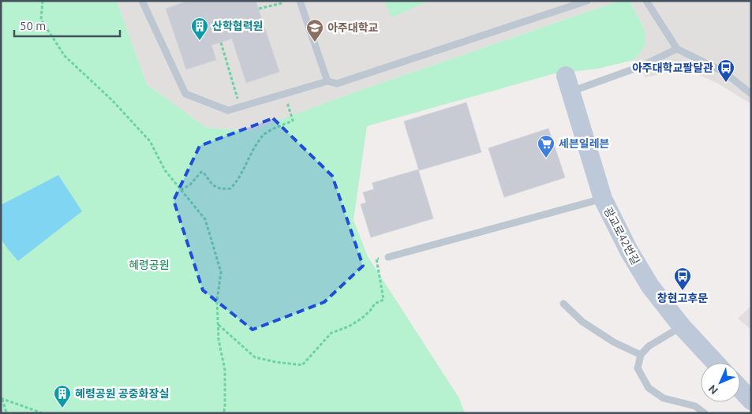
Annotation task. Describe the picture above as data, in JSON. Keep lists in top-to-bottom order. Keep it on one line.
{"streets":{"street":["광교로42번길"]},"parks":["혜령공원"],"places":{"building":["산학협력원","혜령공원 공중화장실"],"school or university":["아주대학교"],"bus stop":["아주대학교팔달관","창현고후문"],"supermarket":["세븐일레븐"]},"scale_bar":"50 m","north":"bottom left"}
